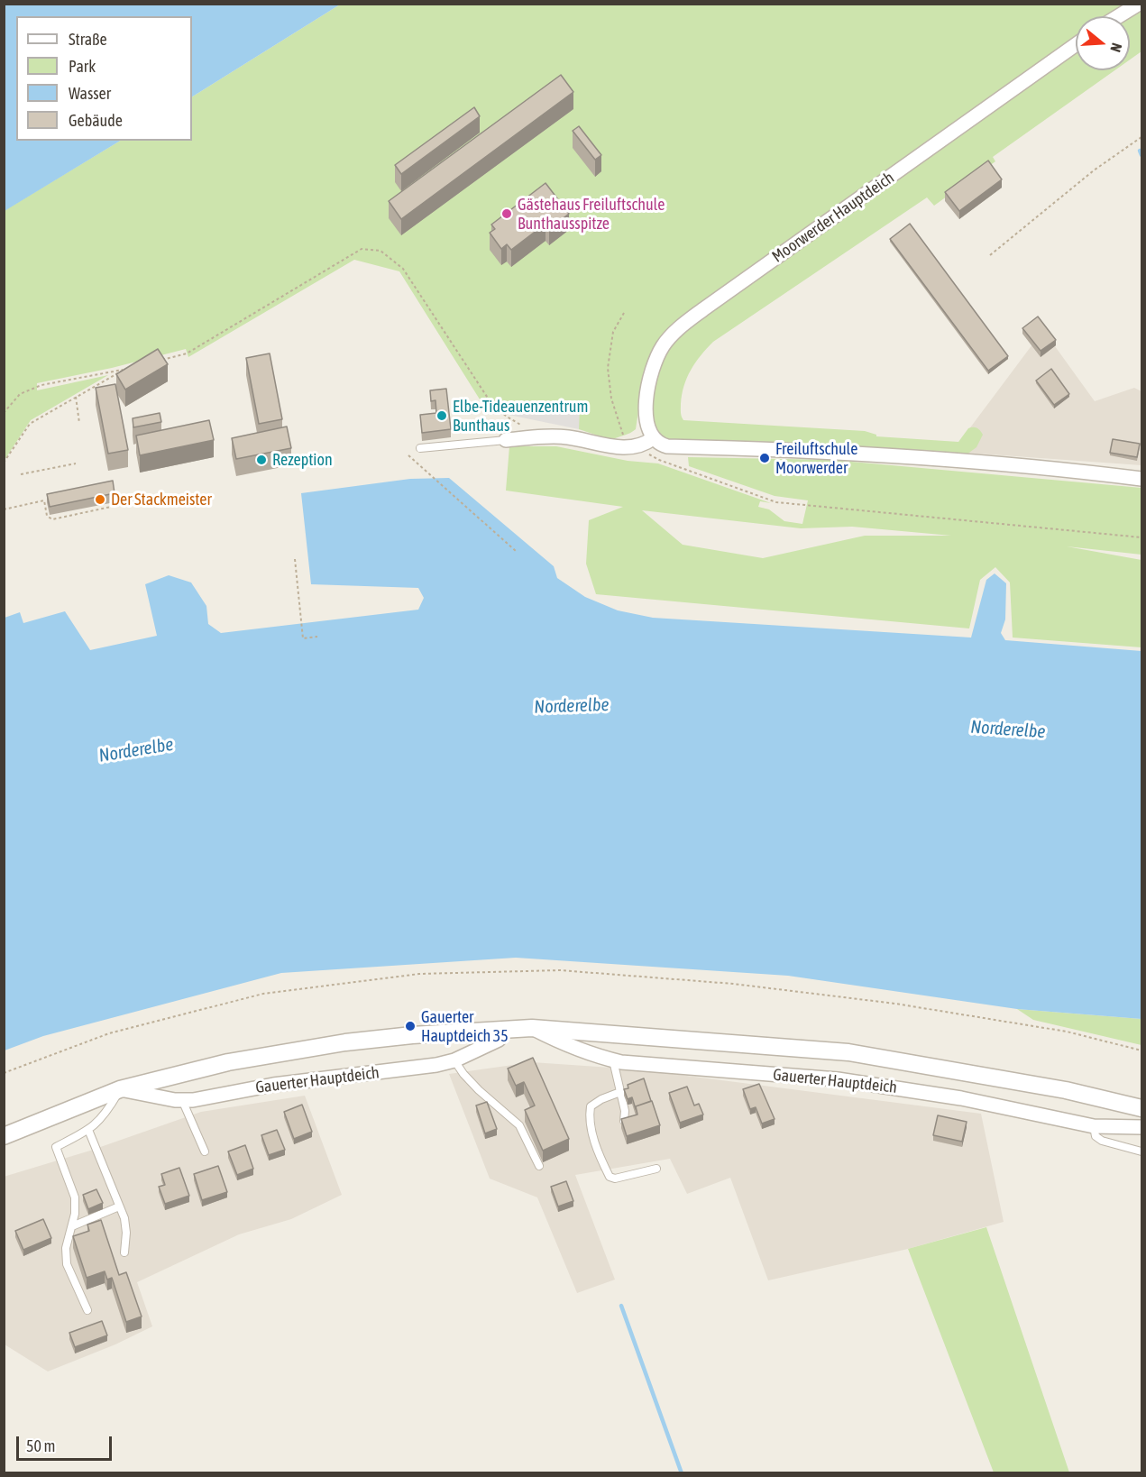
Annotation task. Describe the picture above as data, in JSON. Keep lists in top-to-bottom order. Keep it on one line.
{"streets":{"street":["Moorwerder Hauptdeich","Gauerter Hauptdeich"]},"water":["Norderelbe"],"places":["Gästehaus Freiluftschule Bunthausspitze","Elbe-Tideauenzentrum Bunthaus","Freiluftschule Moorwerder","Rezeption","Der Stackmeister","Gauerter Hauptdeich 35"],"legend":["Straße","Park","Wasser","Gebäude"],"scale_bar":"50 m","north":"right"}
